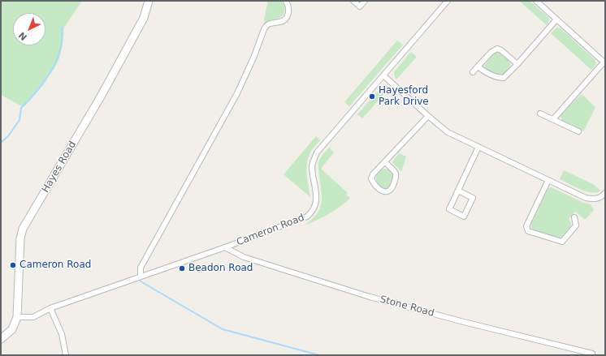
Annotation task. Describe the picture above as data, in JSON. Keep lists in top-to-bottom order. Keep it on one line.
{"streets":{"main road":["Hayes Road"],"street":["Cameron Road","Stone Road"]},"crossings":[["Hayes Road","Cameron Road"],["Cameron Road","Stone Road"]],"places":["Hayesford Park Drive","Cameron Road","Beadon Road"],"north":"bottom left"}
